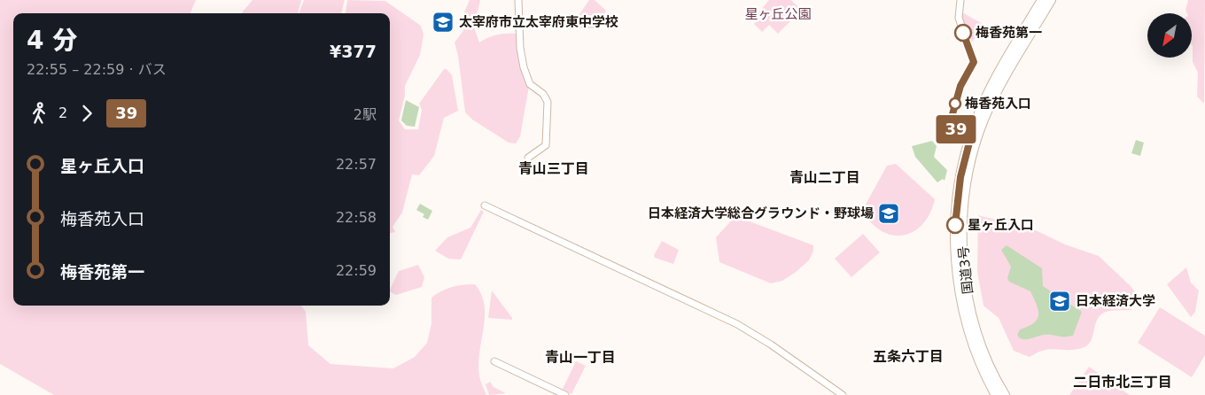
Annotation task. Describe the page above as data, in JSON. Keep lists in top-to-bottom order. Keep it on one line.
{"streets":{"highway":["国道3号"]},"districts":["青山三丁目","青山二丁目","五条六丁目","青山一丁目","二日市北三丁目"],"parks":["星ヶ丘公園"],"places":{"school or university":["太宰府市立太宰府東中学校","日本経済大学総合グラウンド・野球場","日本経済大学"],"other":["梅香苑第一","梅香苑入口","星ヶ丘入口"]},"lines":["bus line 39"],"north":"bottom left","page":{"on_map":"39","heading":["4 分","22:55 – 22:59 · バス","¥377"],"legs":["2","39","2駅"],"list":[{"name":"星ヶ丘入口","value":"22:57"},{"name":"梅香苑入口","value":"22:58"},{"name":"梅香苑第一","value":"22:59"}]}}
